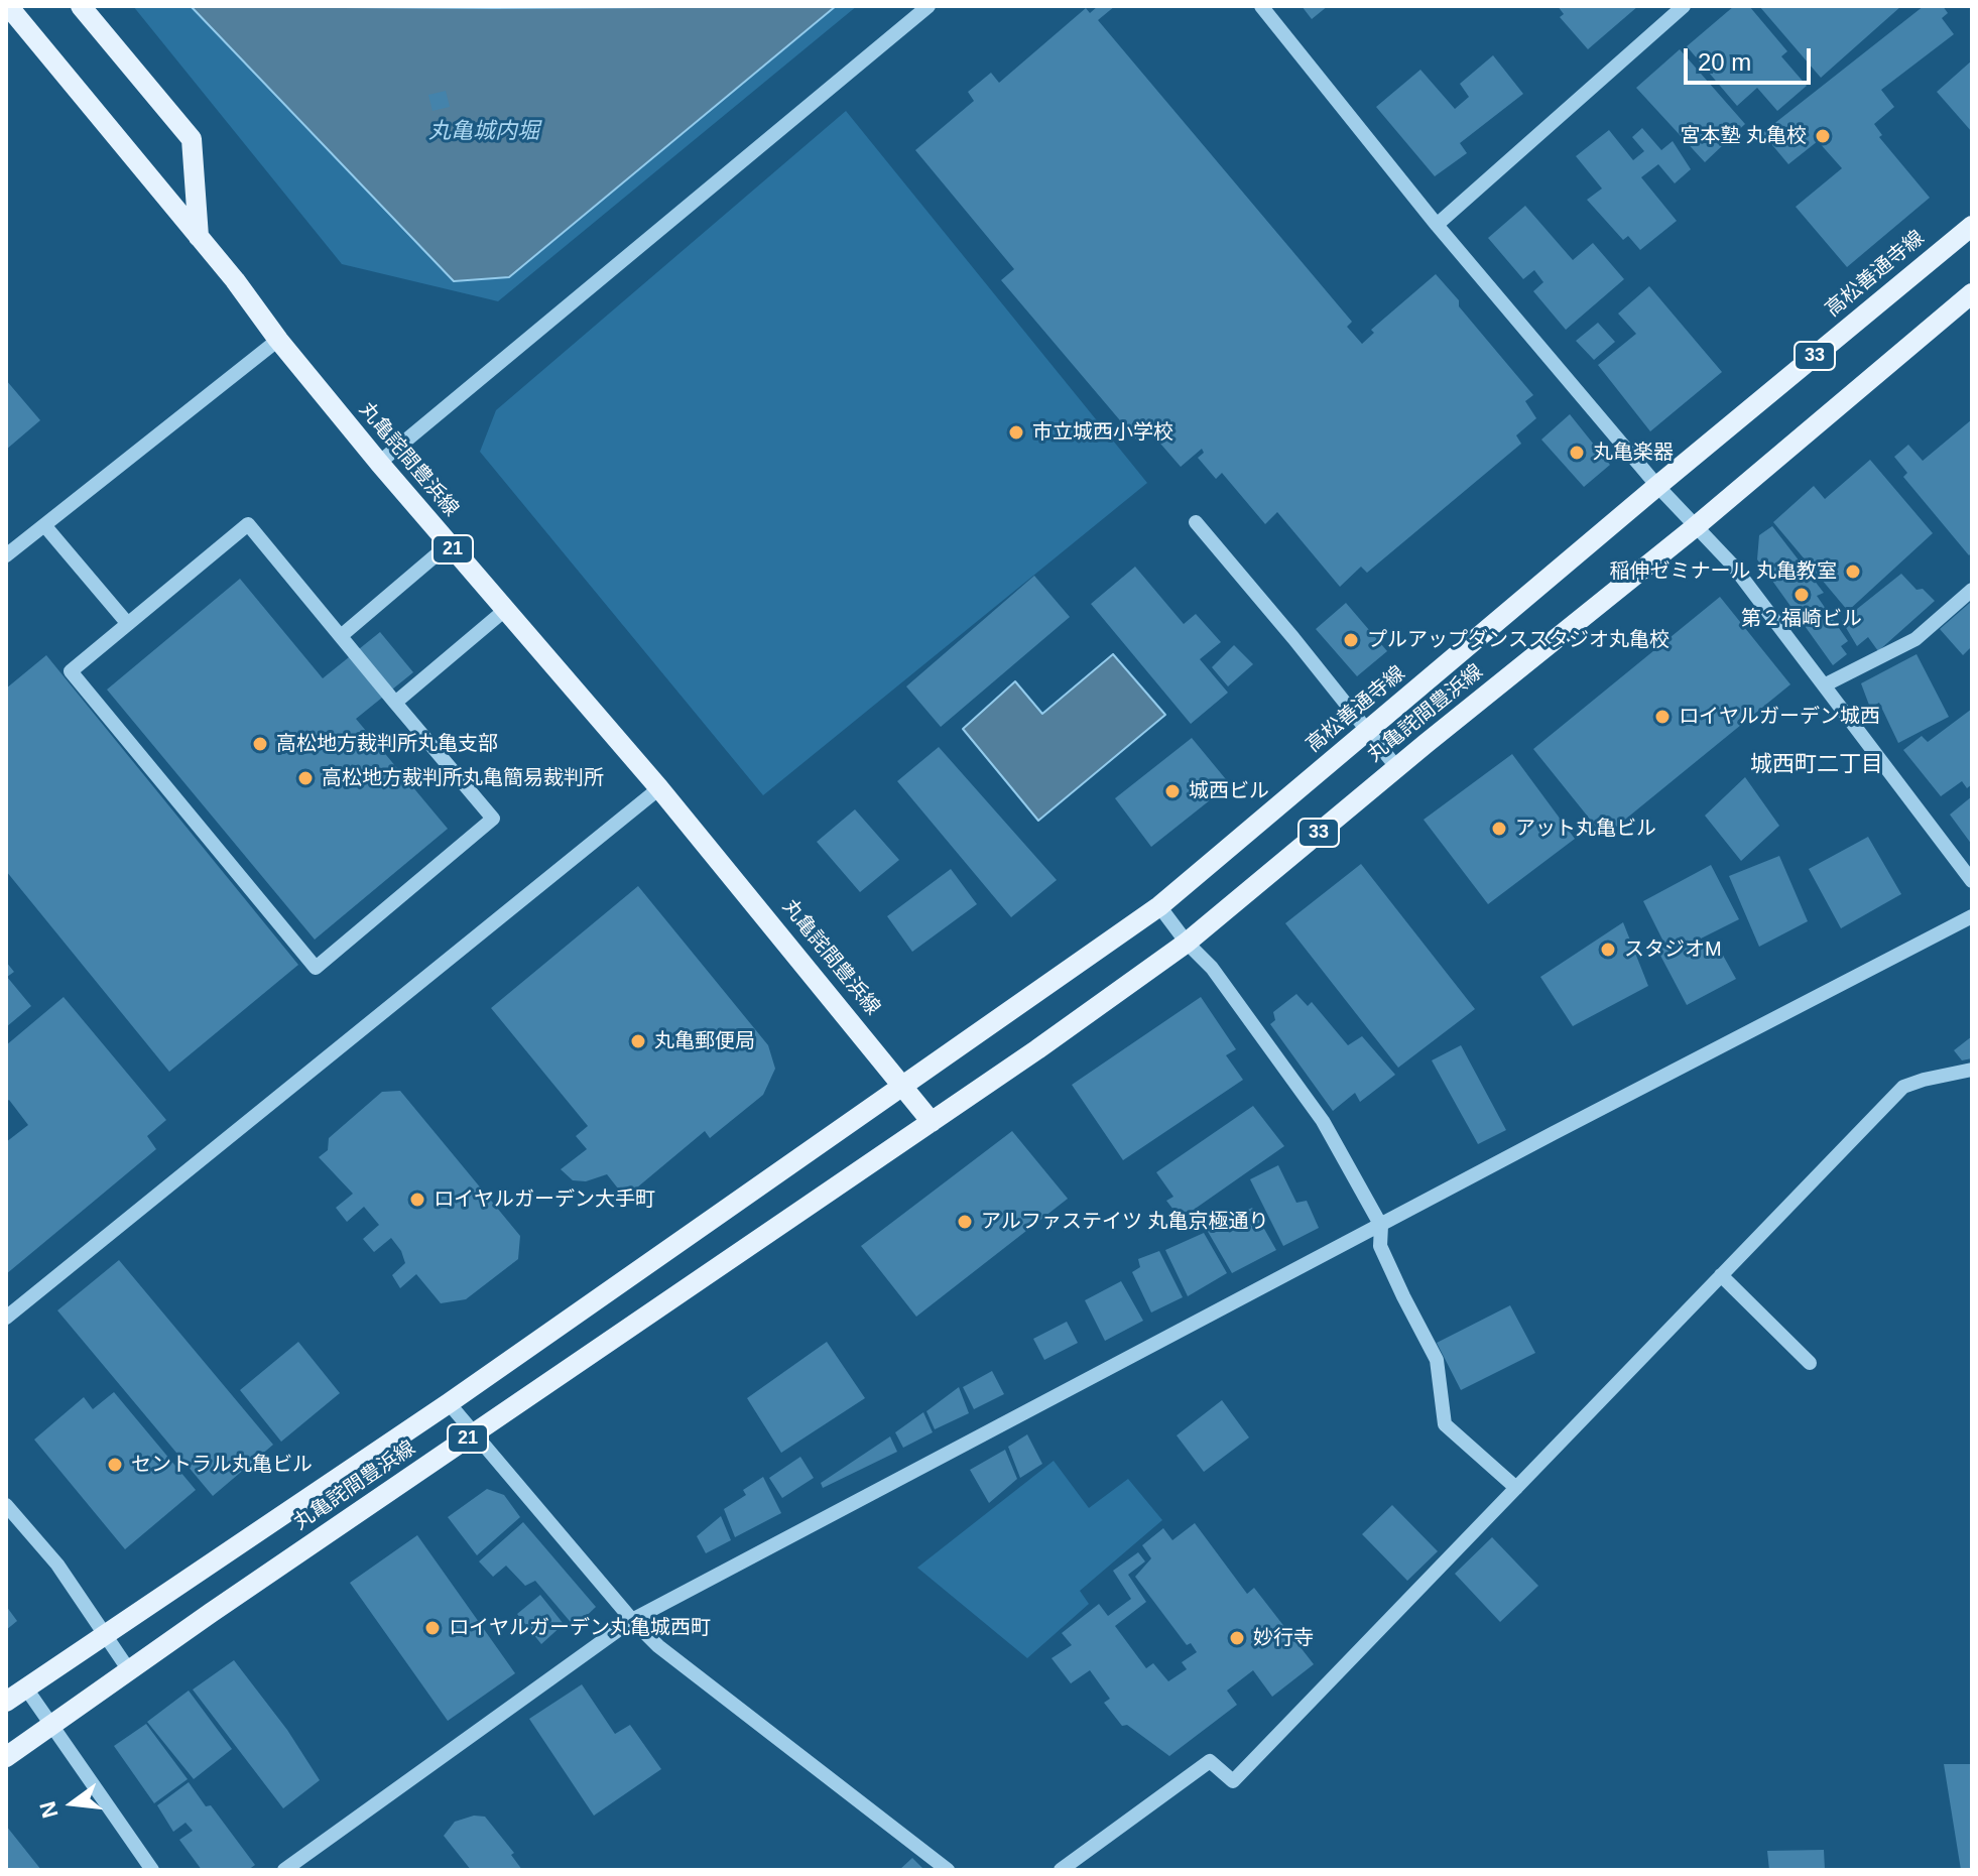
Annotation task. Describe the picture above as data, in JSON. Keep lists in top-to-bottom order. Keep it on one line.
{"streets":{"main road":["高松善通寺線","33","丸亀詫間豊浜線","21"]},"crossings":[["高松善通寺線","丸亀詫間豊浜線"]],"districts":["城西町二丁目"],"water":["丸亀城内堀"],"places":["宮本塾 丸亀校","市立城西小学校","丸亀楽器","稲伸ゼミナール 丸亀教室","第２福崎ビル","プルアップダンススタジオ丸亀校","ロイヤルガーデン城西","高松地方裁判所丸亀支部","高松地方裁判所丸亀簡易裁判所","城西ビル","アット丸亀ビル","スタジオM","丸亀郵便局","ロイヤルガーデン大手町","アルファステイツ 丸亀京極通り","セントラル丸亀ビル","ロイヤルガーデン丸亀城西町","妙行寺"],"scale_bar":"20 m","north":"left"}
